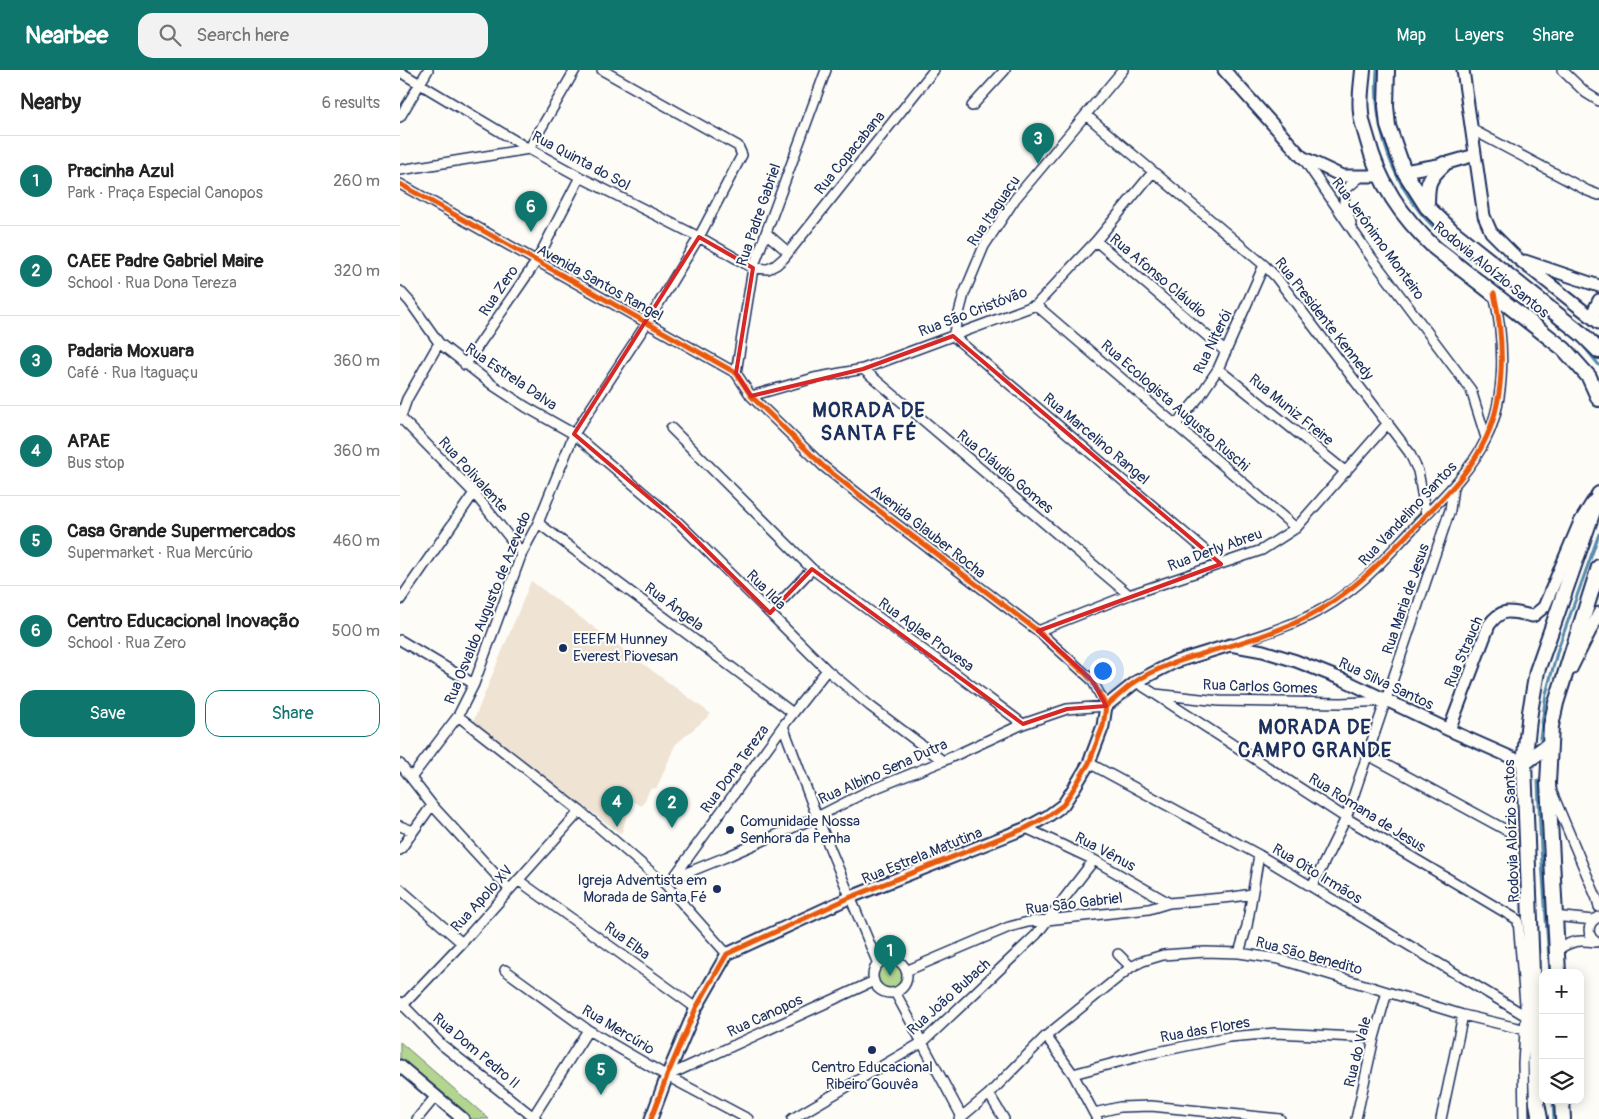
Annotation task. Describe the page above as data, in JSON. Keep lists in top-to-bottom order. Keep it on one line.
{"streets":{"main road":["Rodovia Aloízio Santos"],"street":["Rua Copacabana","Rua Quinta do Sol","Rua Itaguaçu","Rua Padre Gabriel","Rua Jerônimo Monteiro","Rua Afonso Cláudio","Avenida Santos Rangel","Rua Zero","Rua São Cristóvão","Rua Presidente Kennedy","Rua Niterói","Rua Estrela Dalva","Rua Ecologista Augusto Ruschi","Rua Muniz Freire","Rua Marcelino Rangel","Rua Cláudio Gomes","Rua Polivalente","Rua Vandelino Santos","Avenida Glauber Rocha","Rua Derly Abreu","Rua Ilda","Rua Maria de Jesus","Rua Ângela","Rua Osvaldo Augusto de Azevedo","Rua Aglae Provesa","Rua Strauch","Rua Silva Santos","Rua Carlos Gomes","Rua Dona Tereza","Rua Albino Sena Dutra","Rua Romana de Jesus","Rua Vênus","Rua Estrela Matutina","Rua Oito Irmãos","Rua Apolo XV","Rua São Gabriel","Rua Elba","Rua São Benedito","Rua João Bubach","Rua Canopos","Rua Mercúrio","Rua das Flores","Rua Dom Pedro II","Rua do Vale"]},"crossings":[["Rua Copacabana","Rua Quinta do Sol"],["Rua Copacabana","Rua Padre Gabriel"],["Rua Quinta do Sol","Rua Padre Gabriel"],["Rua Quinta do Sol","Rua Zero"],["Rua Quinta do Sol","Rua Osvaldo Augusto de Azevedo"],["Rua Itaguaçu","Rua São Cristóvão"],["Rua Itaguaçu","Rua Presidente Kennedy"],["Rua Itaguaçu","Rua Marcelino Rangel"],["Rua Padre Gabriel","Avenida Santos Rangel"],["Rua Padre Gabriel","Avenida Glauber Rocha"],["Rua Jerônimo Monteiro","Rua Vandelino Santos"],["Rodovia Aloízio Santos","Rua Vandelino Santos"],["Rodovia Aloízio Santos","Rua Strauch"],["Rodovia Aloízio Santos","Rua Silva Santos"],["Rua Afonso Cláudio","Rua São Cristóvão"],["Rua Afonso Cláudio","Rua Niterói"],["Avenida Santos Rangel","Rua Zero"],["Avenida Santos Rangel","Avenida Glauber Rocha"],["Avenida Santos Rangel","Rua Osvaldo Augusto de Azevedo"],["Rua Zero","Rua Estrela Dalva"],["Rua São Cristóvão","Rua Presidente Kennedy"],["Rua São Cristóvão","Rua Ecologista Augusto Ruschi"],["Rua São Cristóvão","Rua Marcelino Rangel"],["Rua São Cristóvão","Rua Cláudio Gomes"],["Rua São Cristóvão","Avenida Glauber Rocha"],["Rua Presidente Kennedy","Rua Niterói"],["Rua Presidente Kennedy","Rua Vandelino Santos"],["Rua Presidente Kennedy","Rua Derly Abreu"],["Rua Niterói","Rua Ecologista Augusto Ruschi"],["Rua Niterói","Rua Muniz Freire"],["Rua Estrela Dalva","Rua Ilda"],["Rua Estrela Dalva","Rua Osvaldo Augusto de Azevedo"],["Rua Ecologista Augusto Ruschi","Rua Derly Abreu"],["Rua Muniz Freire","Rua Derly Abreu"],["Rua Marcelino Rangel","Rua Derly Abreu"],["Rua Cláudio Gomes","Rua Derly Abreu"],["Rua Polivalente","Rua Osvaldo Augusto de Azevedo"],["Rua Vandelino Santos","Rua Maria de Jesus"],["Rua Vandelino Santos","Rua Silva Santos"],["Avenida Glauber Rocha","Rua Derly Abreu"],["Avenida Glauber Rocha","Rua Albino Sena Dutra"],["Avenida Glauber Rocha","Rua Estrela Matutina"],["Rua Ilda","Rua Osvaldo Augusto de Azevedo"],["Rua Ilda","Rua Dona Tereza"],["Rua Ilda","Rua Albino Sena Dutra"],["Rua Maria de Jesus","Rua Silva Santos"],["Rua Maria de Jesus","Rua Carlos Gomes"],["Rua Maria de Jesus","Rua Romana de Jesus"],["Rua Maria de Jesus","Rua Oito Irmãos"],["Rua Ângela","Rua Osvaldo Augusto de Azevedo"],["Rua Ângela","Rua Dona Tereza"],["Rua Aglae Provesa","Rua Albino Sena Dutra"],["Rua Strauch","Rua Silva Santos"],["Rua Silva Santos","Rua Carlos Gomes"],["Rua Carlos Gomes","Rua Romana de Jesus"],["Rua Dona Tereza","Rua Albino Sena Dutra"],["Rua Albino Sena Dutra","Rua Estrela Matutina"],["Rua Romana de Jesus","Rua Oito Irmãos"],["Rua Vênus","Rua Estrela Matutina"],["Rua Vênus","Rua São Gabriel"],["Rua Vênus","Rua João Bubach"],["Rua Estrela Matutina","Rua Oito Irmãos"],["Rua Apolo XV","Rua Elba"],["Rua Apolo XV","Rua Dom Pedro II"],["Rua São Gabriel","Rua João Bubach"],["Rua São Gabriel","Rua Canopos"],["Rua São Benedito","Rua do Vale"],["Rua Canopos","Rua Mercúrio"],["Rua das Flores","Rua do Vale"]],"districts":["MORADA DE SANTA FÉ","MORADA DE CAMPO GRANDE"],"places":["EEEFM Hunney Everest Piovesan","Comunidade Nossa Senhora da Penha","Igreja Adventista em Morada de Santa Fé","Centro Educacional Ribeiro Gouvêa"],"page":{"header":"Nearbee","search":"Search here","nav":["Map","Layers","Share"],"heading":["Nearby","6 results"],"pins":["3","6","4","2","1","5"],"list":[{"mark":"1","name":"Pracinha Azul","note":"Park · Praça Especial Canopos","value":"260 m"},{"mark":"2","name":"CAEE Padre Gabriel Maire","note":"School · Rua Dona Tereza","value":"320 m"},{"mark":"3","name":"Padaria Moxuara","note":"Café · Rua Itaguaçu","value":"360 m"},{"mark":"4","name":"APAE","note":"Bus stop","value":"360 m"},{"mark":"5","name":"Casa Grande Supermercados","note":"Supermarket · Rua Mercúrio","value":"460 m"},{"mark":"6","name":"Centro Educacional Inovação","note":"School · Rua Zero","value":"500 m"}],"buttons":["Save","Share"],"map_buttons":["+","−"]}}
